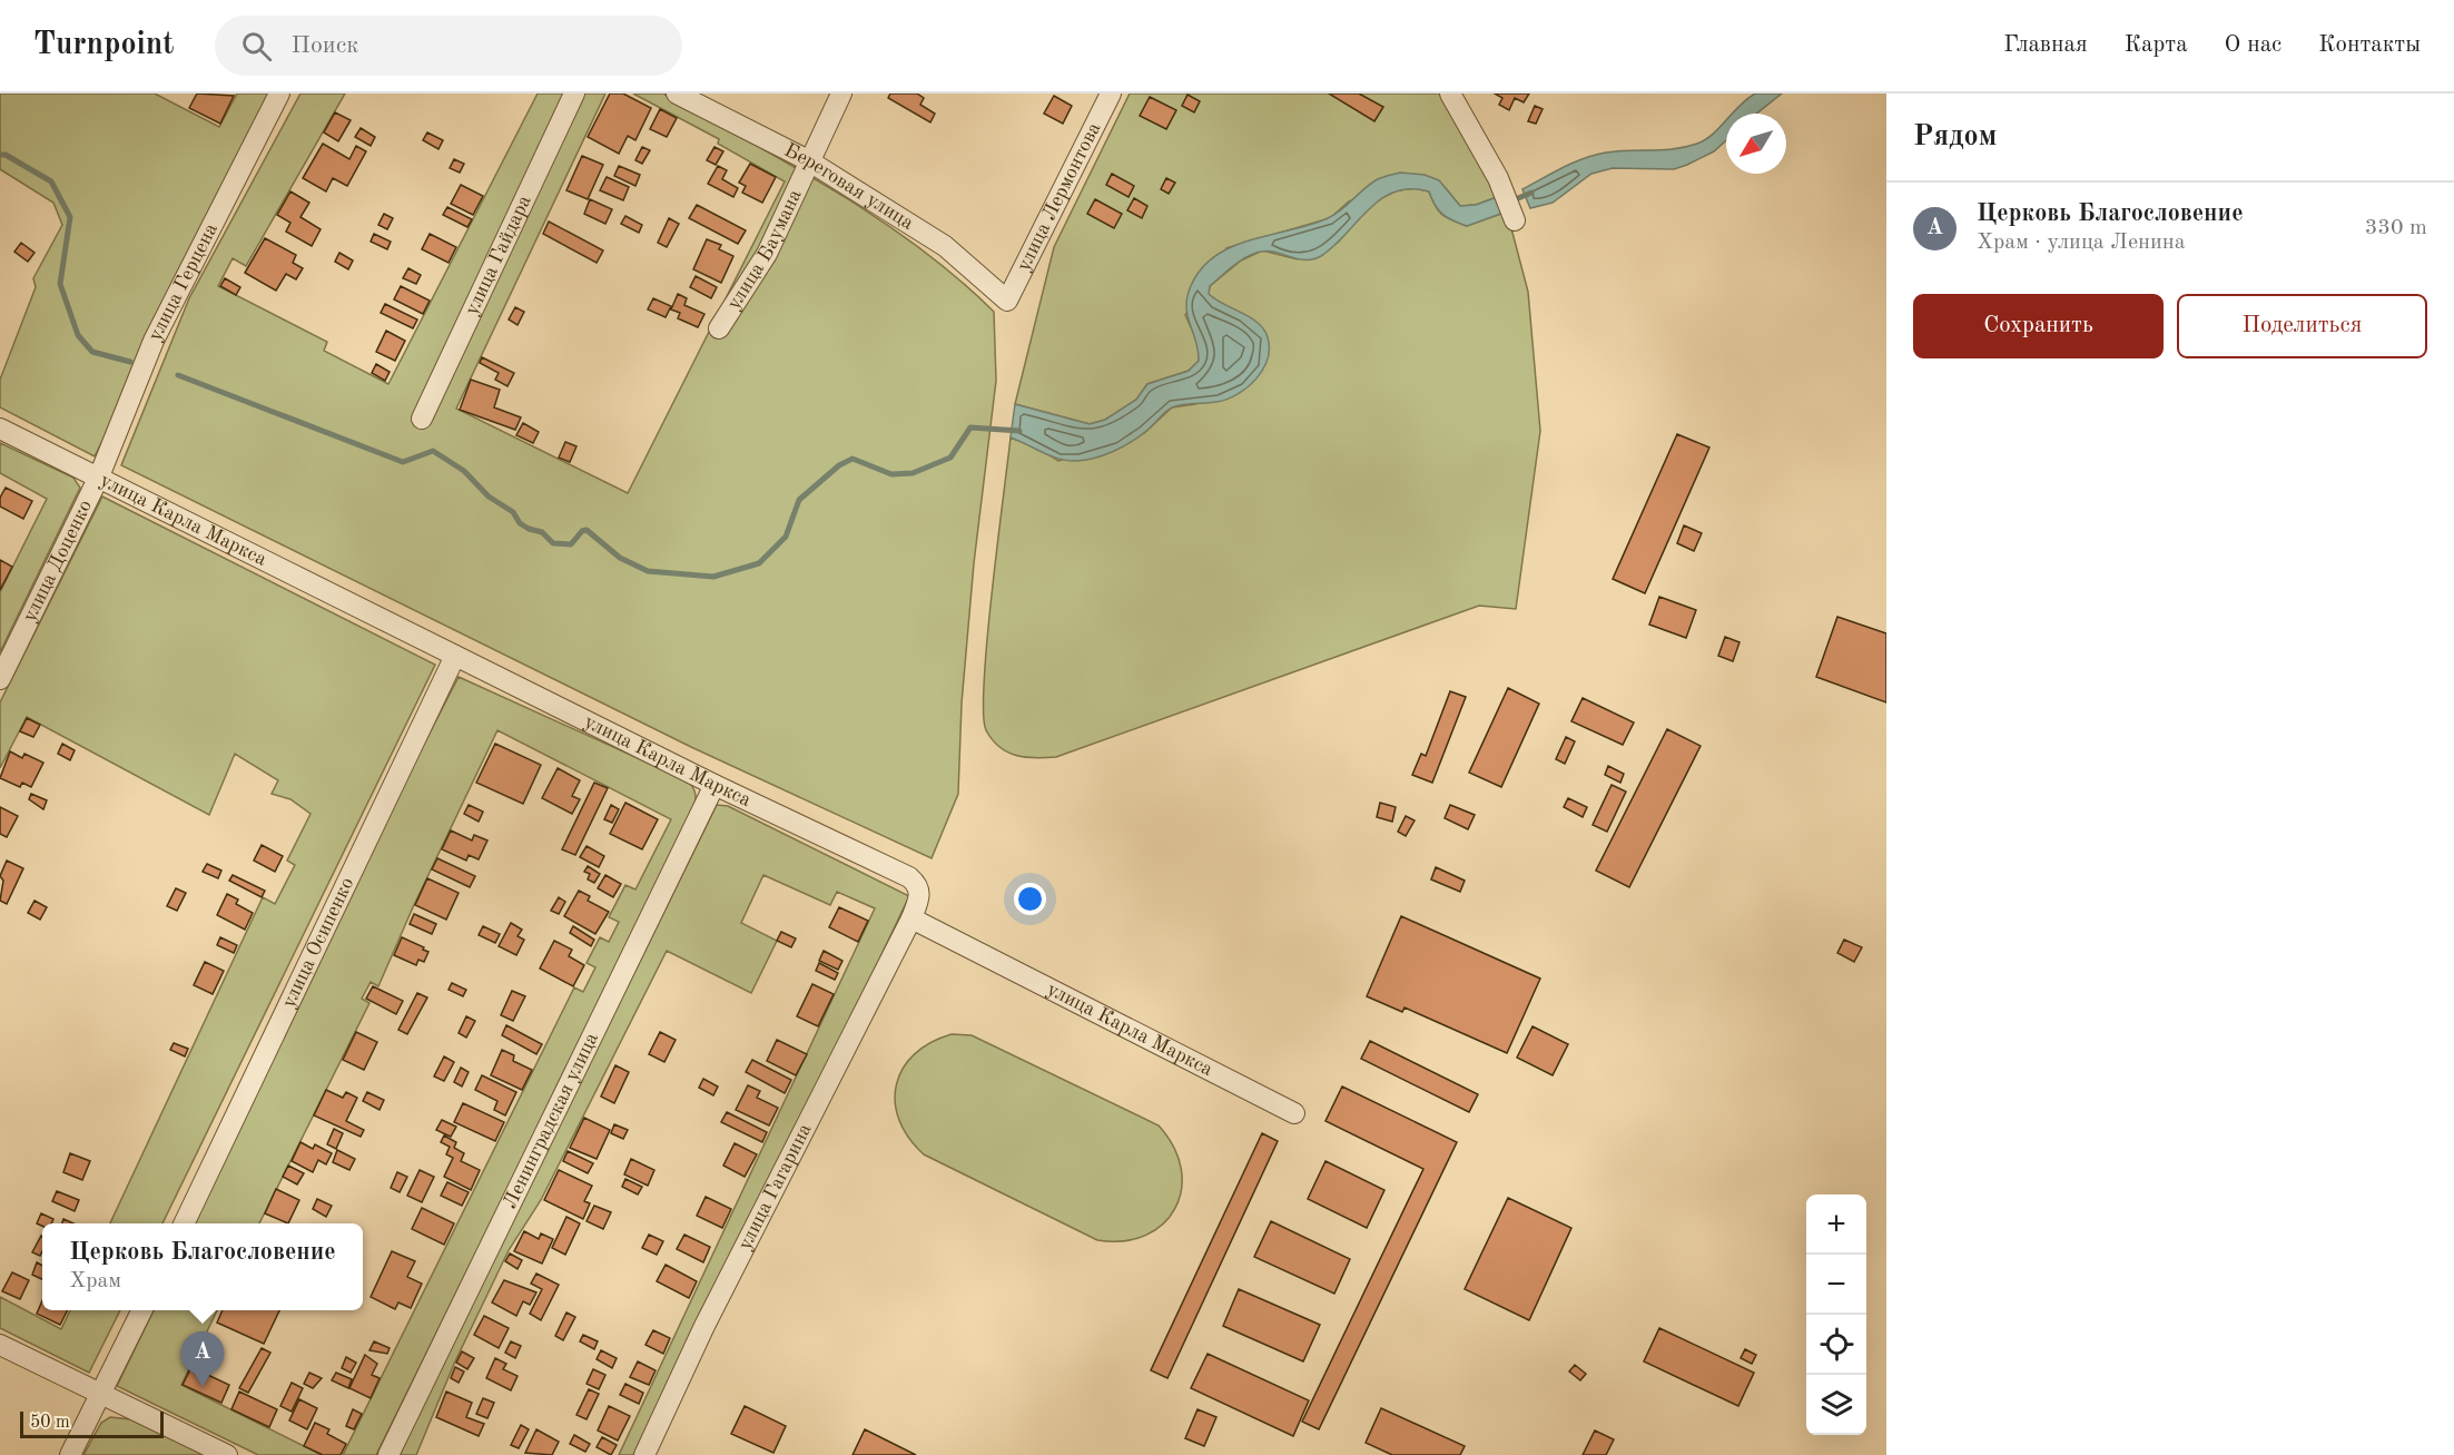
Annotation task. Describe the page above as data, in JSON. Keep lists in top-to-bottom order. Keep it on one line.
{"streets":{"street":["Береговая улица","улица Лермонтова","улица Баумана","улица Гайдара","улица Герцена","улица Карла Маркса","улица Доценко","улица Осипенко","Ленинградская улица","улица Гагарина"]},"crossings":[["Береговая улица","улица Лермонтова"],["Береговая улица","улица Баумана"],["улица Герцена","улица Карла Маркса"],["улица Герцена","улица Доценко"],["улица Карла Маркса","улица Доценко"],["улица Карла Маркса","улица Осипенко"],["улица Карла Маркса","Ленинградская улица"],["улица Карла Маркса","улица Гагарина"]],"scale_bar":"50 m","north":"bottom left","page":{"header":"Turnpoint","search":"Поиск","nav":["Главная","Карта","О нас","Контакты"],"heading":"Рядом","list":[{"mark":"A","name":"Церковь Благословение","note":"Храм · улица Ленина","value":"330 m"}],"buttons":["Сохранить","Поделиться"],"map_buttons":["+","−"],"popup":["Церковь Благословение","Храм"],"pins":"A","scale":"50 m"}}
